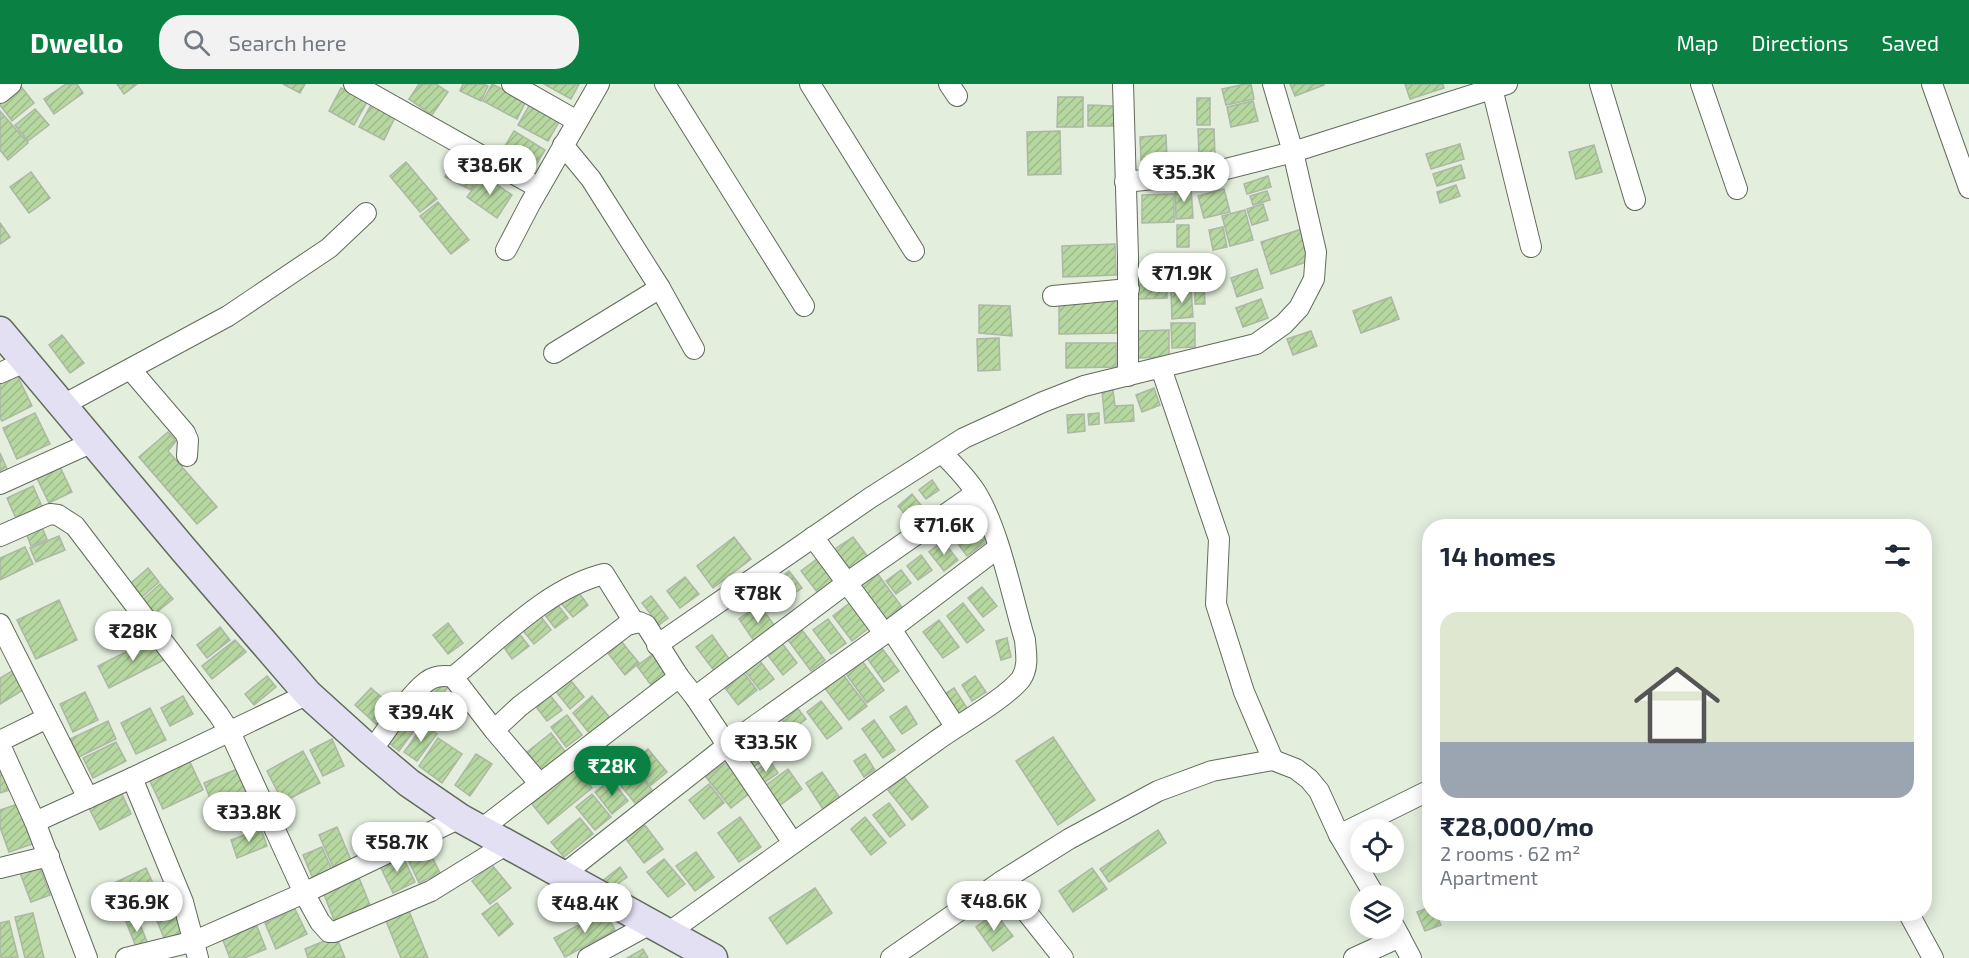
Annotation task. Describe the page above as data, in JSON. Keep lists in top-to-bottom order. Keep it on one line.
{"page":{"header":"Dwello","search":"Search here","nav":["Map","Directions","Saved"],"price":["₹38.6K","₹35.3K","₹71.9K","₹71.6K","₹78K","₹28K","₹39.4K","₹33.5K","₹28K","₹33.8K","₹58.7K","₹48.6K","₹36.9K","₹48.4K"],"heading":"14 homes","list":[{"name":"₹28,000/mo","note":"2 rooms · 62 m² · Apartment"}]}}
